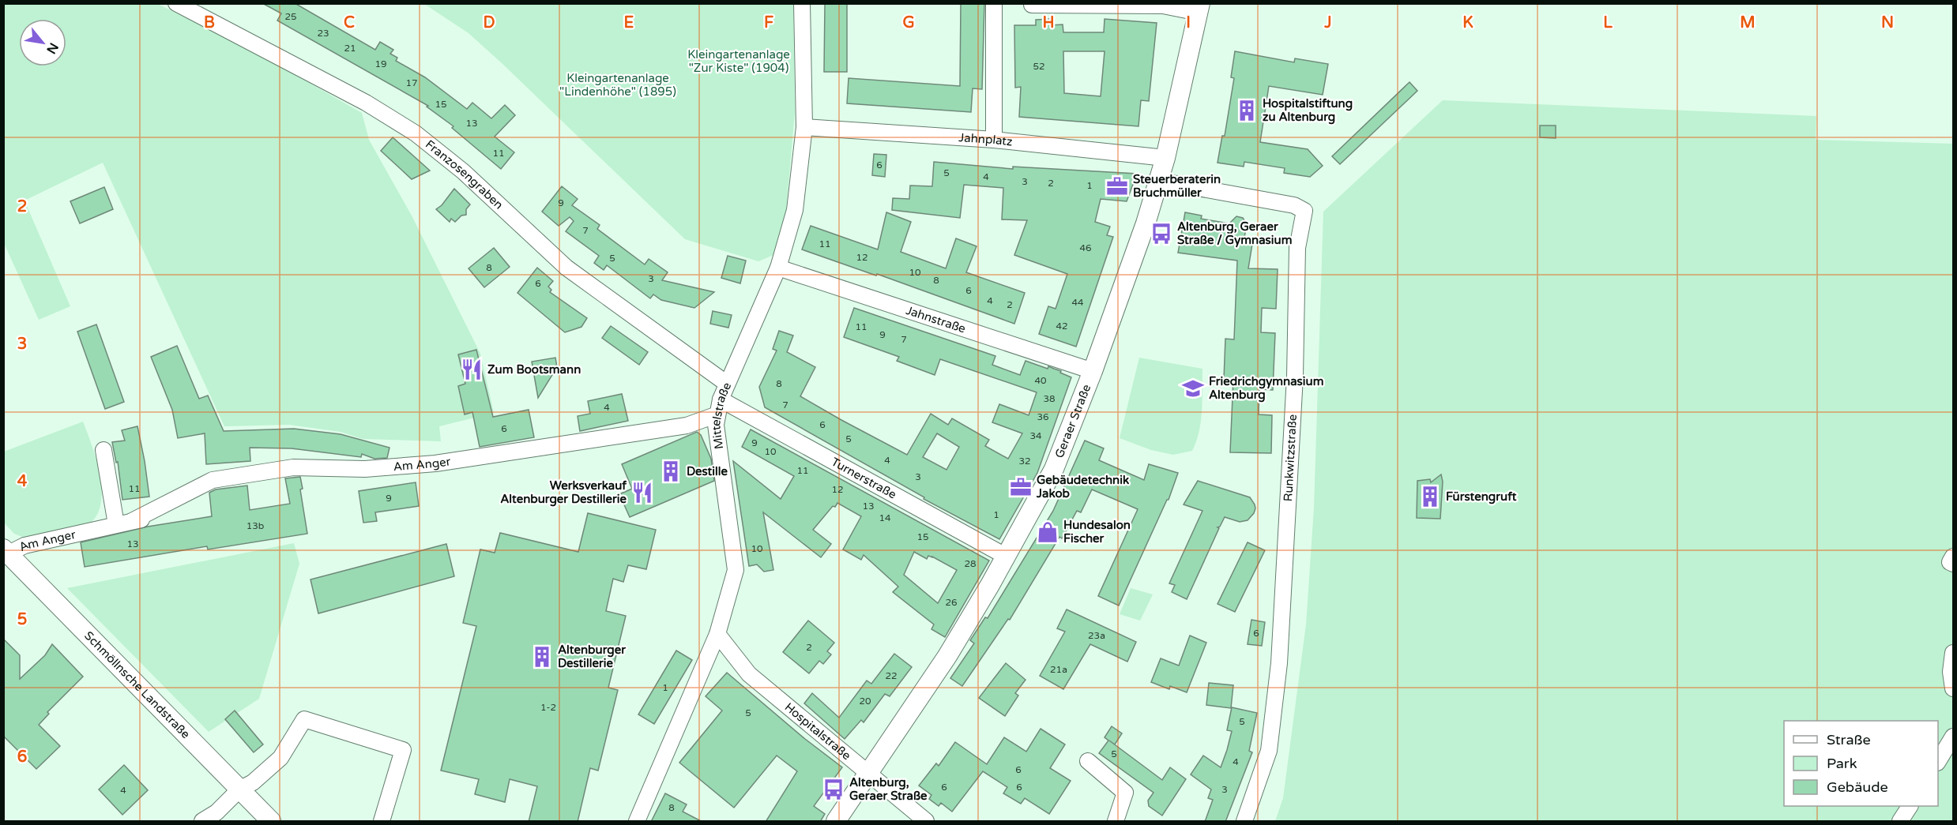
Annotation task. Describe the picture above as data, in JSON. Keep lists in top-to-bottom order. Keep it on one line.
{"streets":{"main road":["Geraer Straße","Schmöllnsche Landstraße"],"street":["Jahnplatz","Franzosengraben","Jahnstraße","Mittelstraße","Runkwitzstraße","Am Anger","Turnerstraße","Hospitalstraße"]},"crossings":[["Jahnplatz","Mittelstraße"],["Jahnplatz","Geraer Straße"],["Franzosengraben","Mittelstraße"],["Jahnstraße","Mittelstraße"],["Jahnstraße","Geraer Straße"],["Mittelstraße","Am Anger"],["Mittelstraße","Turnerstraße"],["Mittelstraße","Hospitalstraße"],["Geraer Straße","Runkwitzstraße"],["Geraer Straße","Turnerstraße"],["Geraer Straße","Hospitalstraße"],["Am Anger","Schmöllnsche Landstraße"]],"parks":["Kleingartenanlage \"Zur Kiste\" (1904)","Kleingartenanlage \"Lindenhöhe\" (1895)"],"places":{"building":["Hospitalstiftung zu Altenburg","Destille","Fürstengruft","Altenburger Destillerie"],"office":["Steuerberaterin Bruchmüller","Gebäudetechnik Jakob"],"bus stop":["Altenburg, Geraer Straße / Gymnasium","Altenburg, Geraer Straße"],"restaurant":["Zum Bootsmann","Werksverkauf Altenburger Destillerie"],"school or university":["Friedrichgymnasium Altenburg"],"shop":["Hundesalon Fischer"]},"house_numbers":["25","23","21","19","52","17","15","13","11","6","5","4","3","2","1","9","7","11","46","12","5","8","10","3","8","6","6","4","44","2","42","11","9","7","40","8","38","7","4","36","6","6","34","5","9","10","4","32","11","3","11","12","9","13","1","14","13b","15","13","10","28","26","6","23a","2","21a","22","1","20","1-2","5","5","5","4","6","6","6","3","4","8"],"legend":["Straße","Park","Gebäude"],"north":"bottom right","grid":{"columns":["B","C","D","E","F","G","H","I","J","K","L","M","N"],"rows":["2","3","4","5","6"]}}
